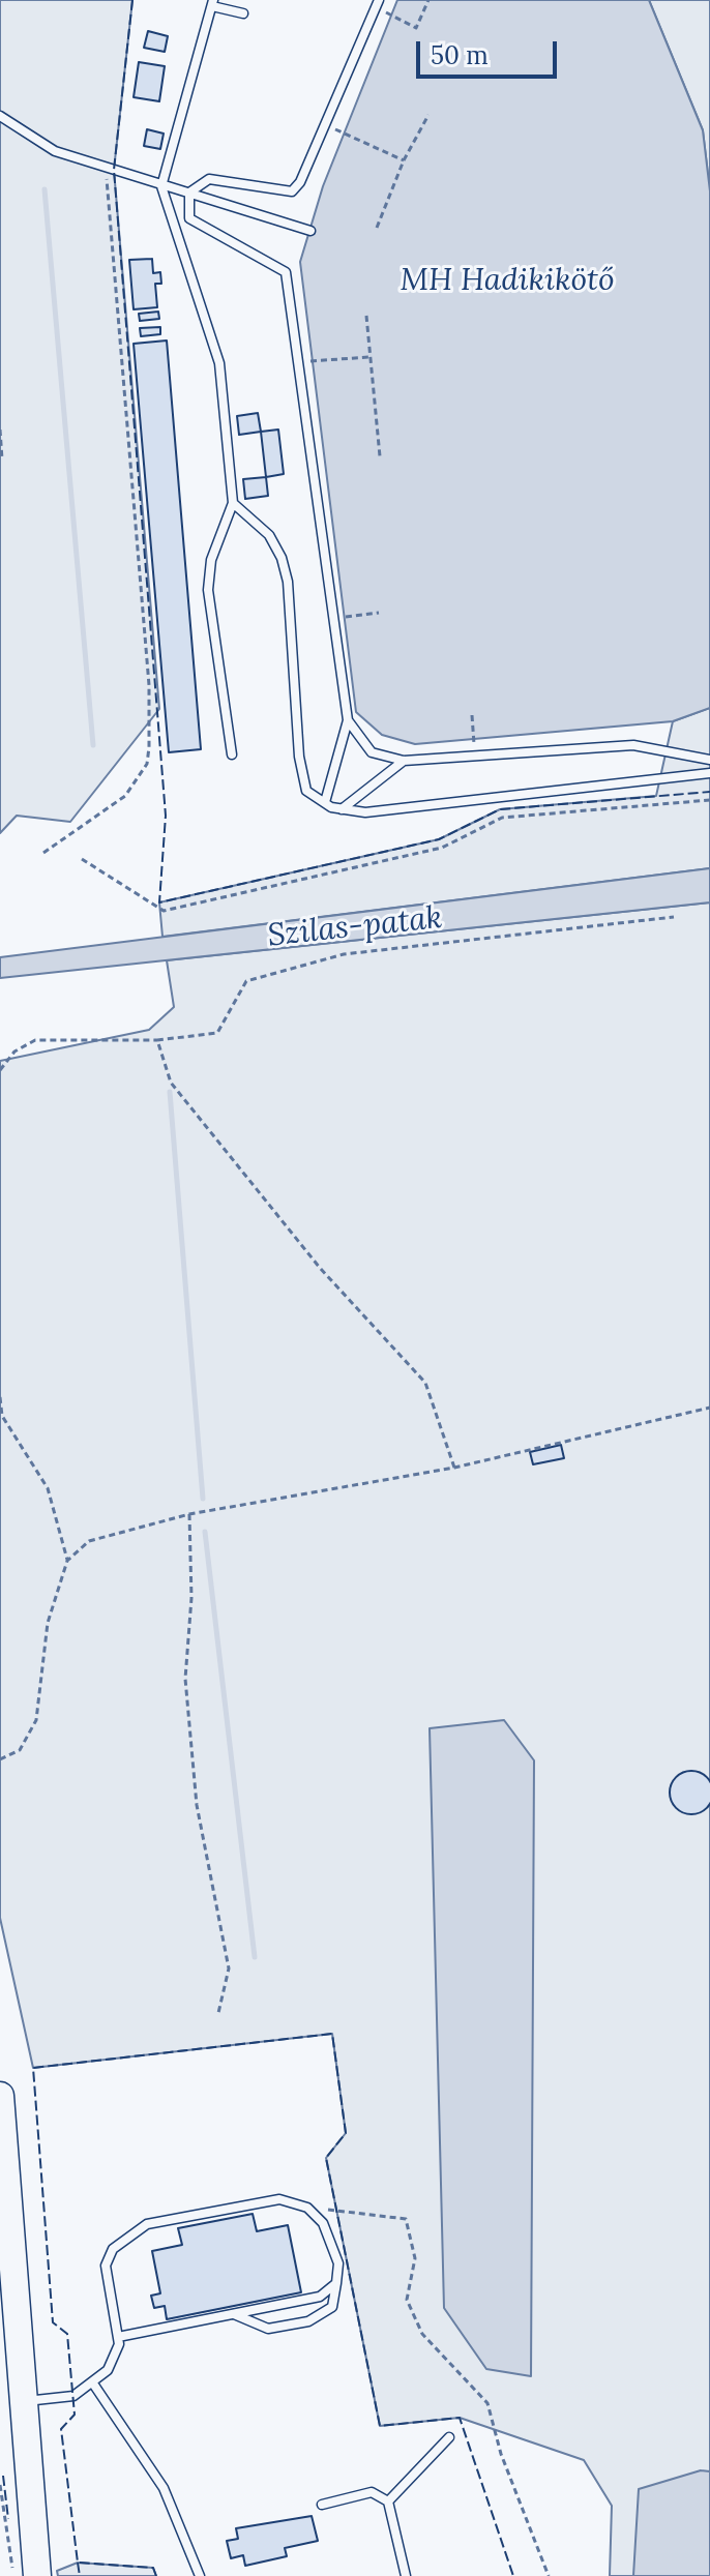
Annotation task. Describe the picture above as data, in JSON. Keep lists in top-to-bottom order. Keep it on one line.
{"water":["MH Hadikikötő","Szilas-patak"],"scale_bar":"50 m"}
